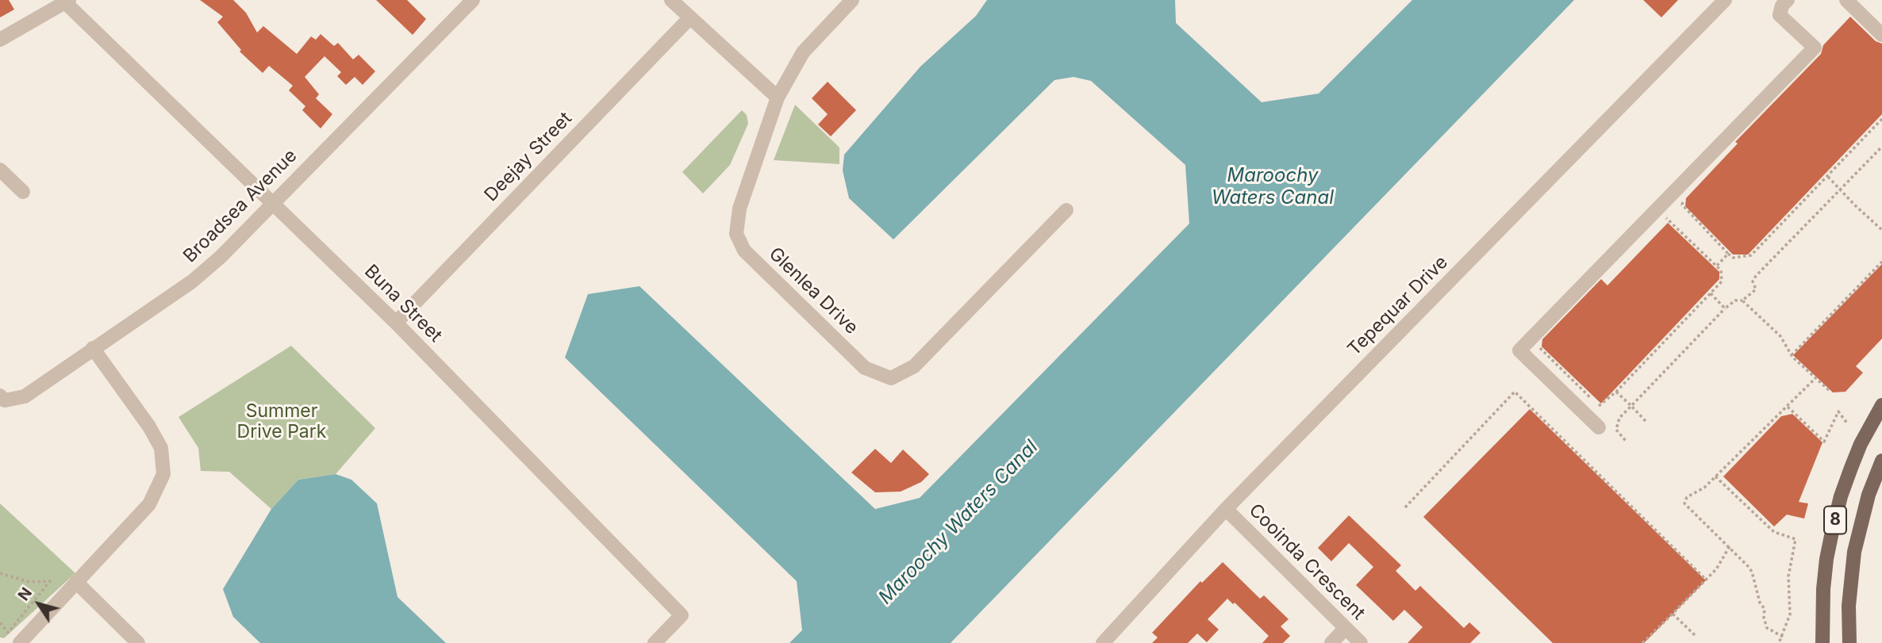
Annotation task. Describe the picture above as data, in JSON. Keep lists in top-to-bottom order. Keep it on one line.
{"streets":{"main road":["8"],"street":["Deejay Street","Broadsea Avenue","Glenlea Drive","Buna Street","Tepequar Drive","Cooinda Crescent"]},"crossings":[["Deejay Street","Buna Street"],["Broadsea Avenue","Buna Street"],["Tepequar Drive","Cooinda Crescent"]],"water":["Maroochy Waters Canal"],"parks":["Summer Drive Park"],"north":"top left"}
